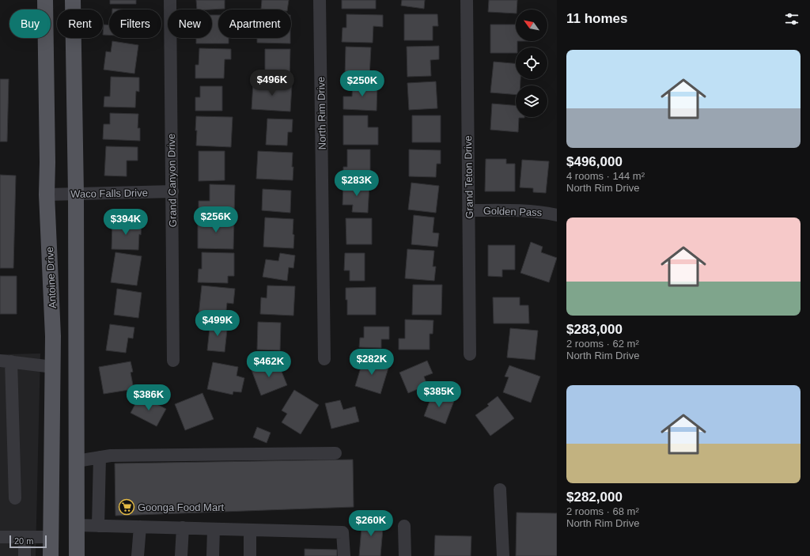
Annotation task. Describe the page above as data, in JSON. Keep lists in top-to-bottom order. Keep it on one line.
{"streets":{"main road":["Antoine Drive"],"street":["North Rim Drive","Grand Teton Drive","Grand Canyon Drive","Waco Falls Drive","Golden Pass"]},"crossings":[["Grand Teton Drive","Golden Pass"],["Grand Canyon Drive","Waco Falls Drive"],["Waco Falls Drive","Antoine Drive"]],"places":{"supermarket":["Goonga Food Mart"]},"scale_bar":"20 m","north":"top left","page":{"heading":"11 homes","chip":["Buy","Rent","Filters","New","Apartment"],"list":[{"name":"$496,000","note":"4 rooms · 144 m² · North Rim Drive"},{"name":"$283,000","note":"2 rooms · 62 m² · North Rim Drive"},{"name":"$282,000","note":"2 rooms · 68 m² · North Rim Drive"}],"price":["$496K","$250K","$283K","$256K","$394K","$499K","$282K","$462K","$385K","$386K","$260K"],"scale":"20 m"}}
